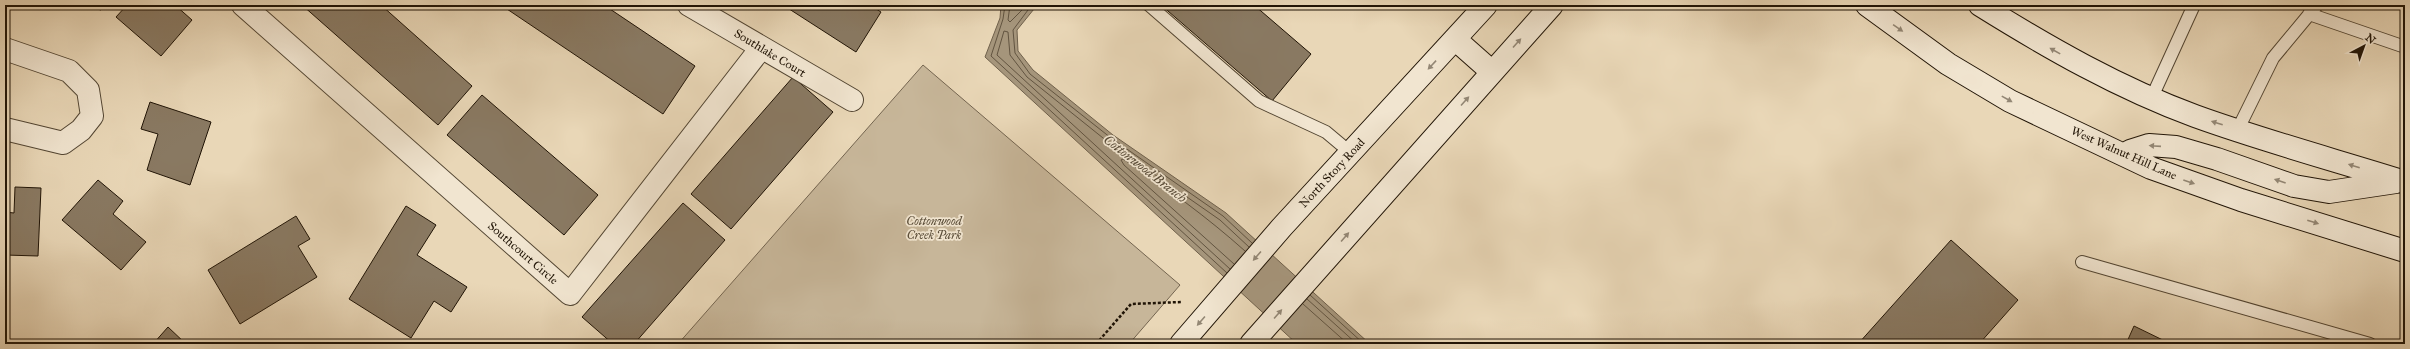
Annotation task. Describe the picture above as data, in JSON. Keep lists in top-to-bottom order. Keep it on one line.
{"streets":{"main road":["Southlake Court","West Walnut Hill Lane","North Story Road","Southcourt Circle"]},"crossings":[["Southlake Court","Southcourt Circle"]],"water":["Cottonwood Branch"],"parks":["Cottonwood Creek Park"],"north":"top right"}
